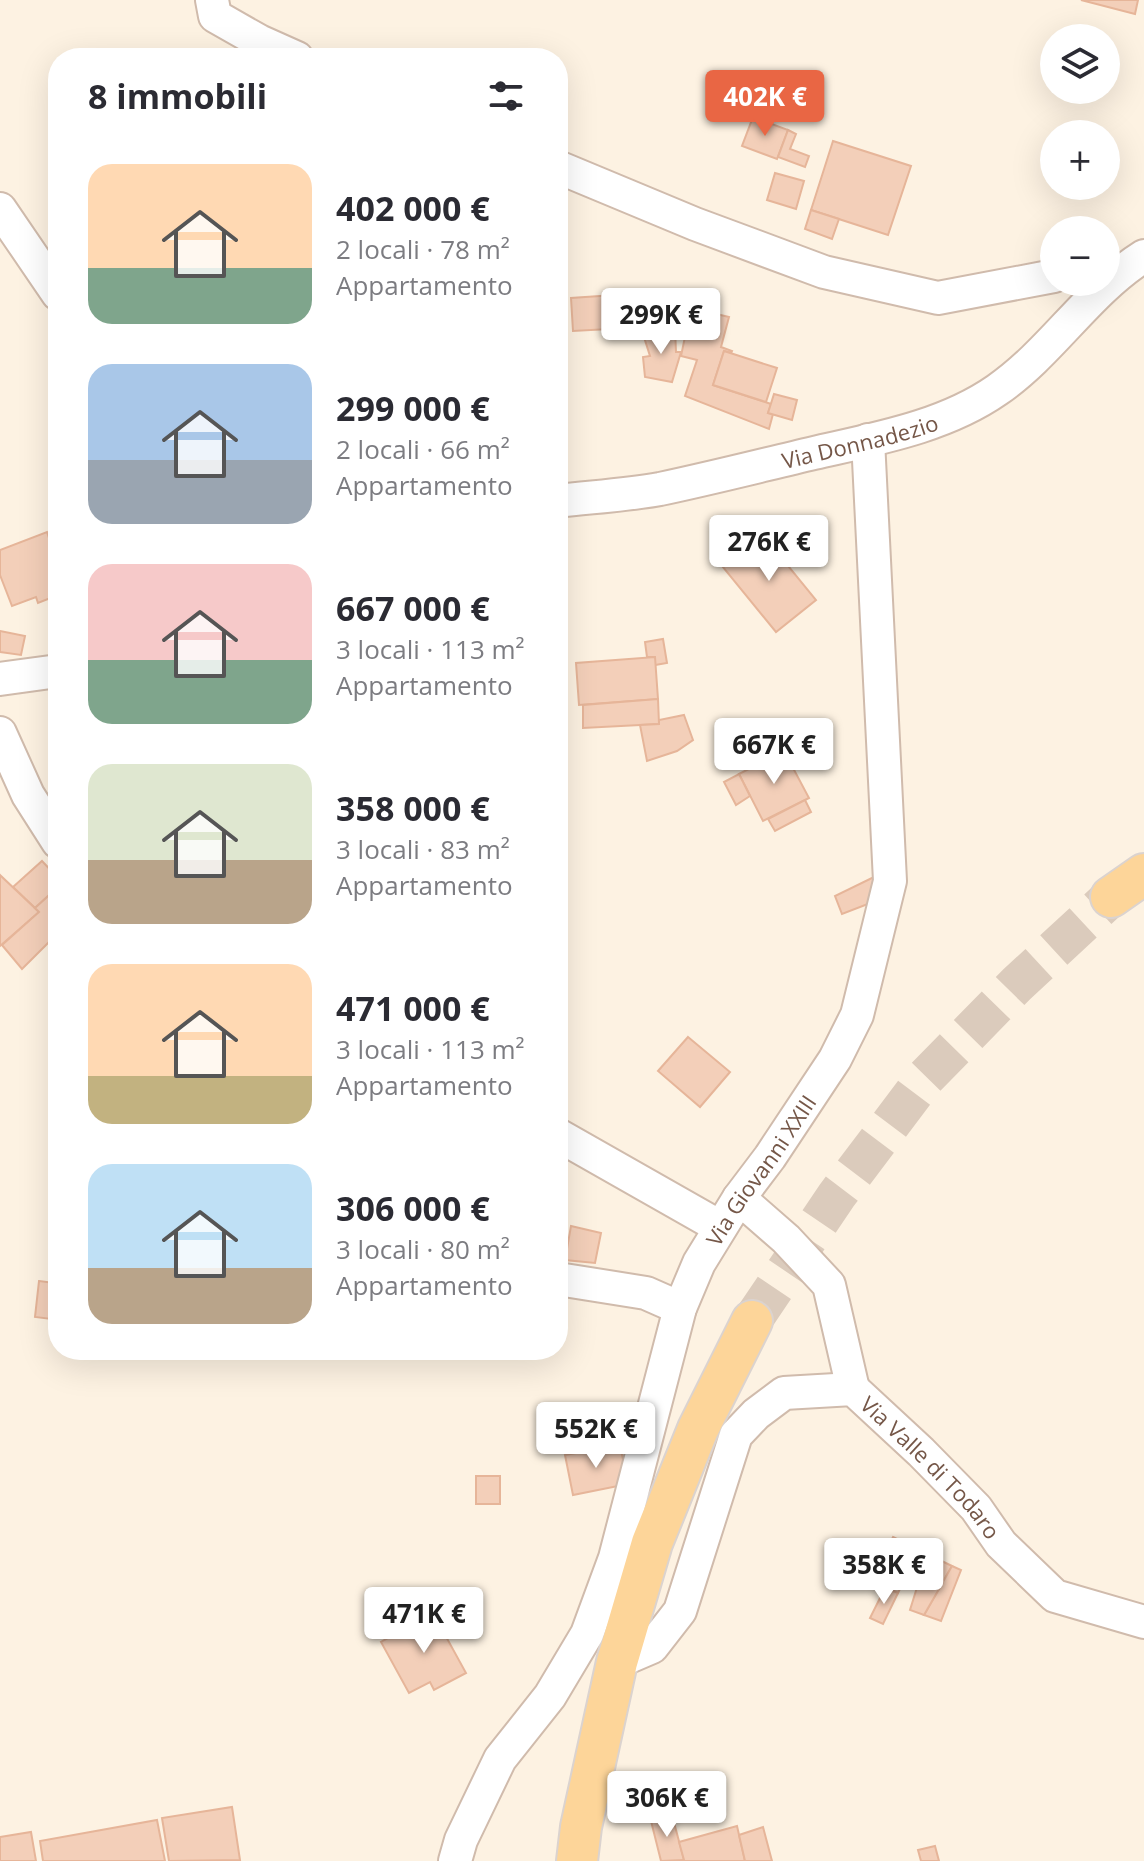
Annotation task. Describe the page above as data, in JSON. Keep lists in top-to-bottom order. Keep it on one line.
{"streets":{"street":["Via Donnadezio","Via Giovanni XXIII","Via Valle di Todaro"]},"crossings":[["Via Donnadezio","Via Giovanni XXIII"]],"page":{"map_buttons":["+","−"],"heading":"8 immobili","price":["402K €","299K €","276K €","667K €","552K €","358K €","471K €","306K €"],"list":[{"name":"402 000 €","note":"2 locali · 78 m² · Appartamento"},{"name":"299 000 €","note":"2 locali · 66 m² · Appartamento"},{"name":"667 000 €","note":"3 locali · 113 m² · Appartamento"},{"name":"358 000 €","note":"3 locali · 83 m² · Appartamento"},{"name":"471 000 €","note":"3 locali · 113 m² · Appartamento"},{"name":"306 000 €","note":"3 locali · 80 m² · Appartamento"}]}}
